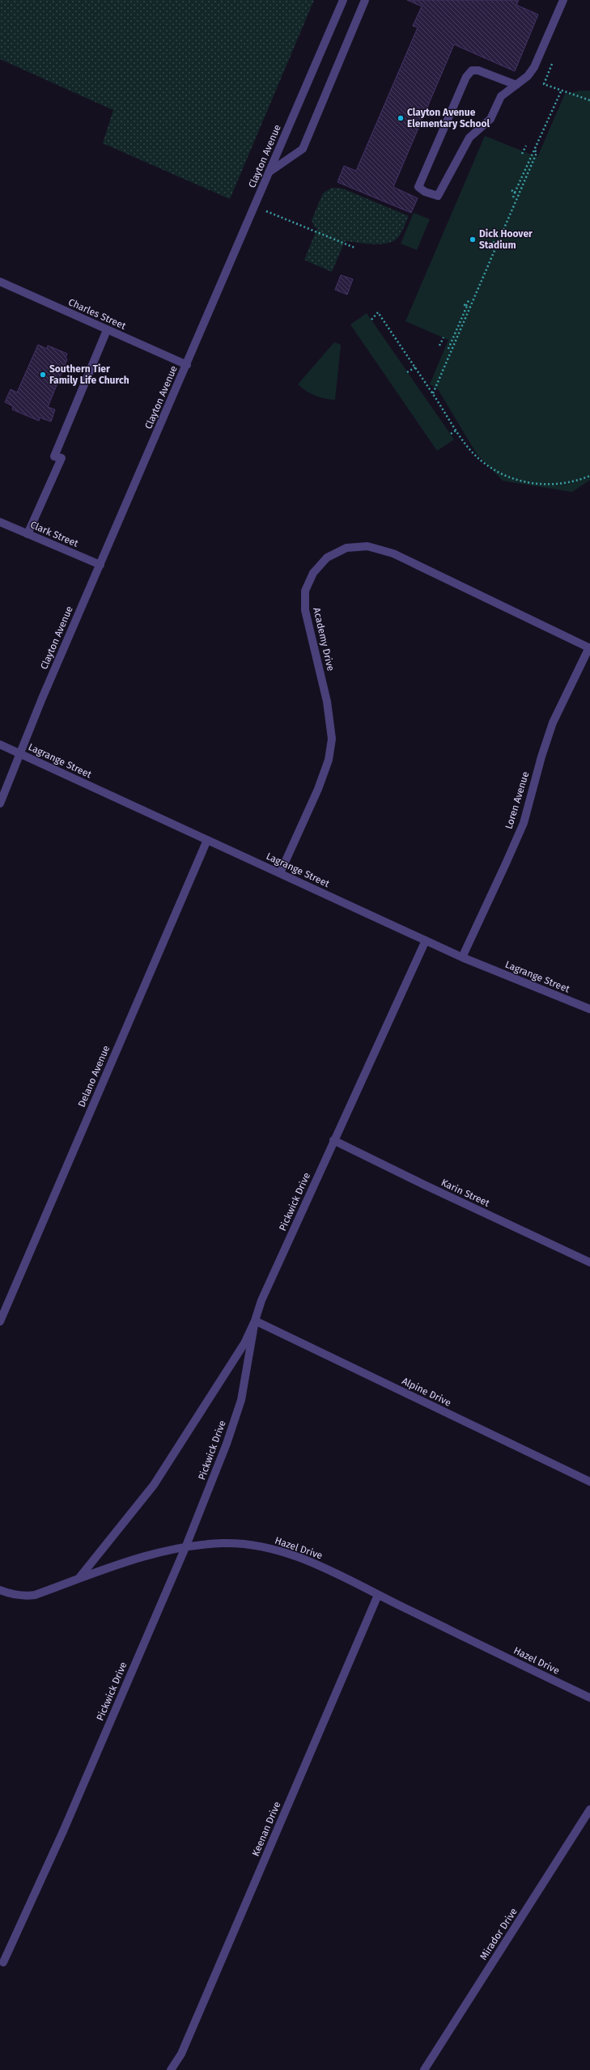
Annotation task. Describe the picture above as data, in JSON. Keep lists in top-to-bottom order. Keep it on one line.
{"streets":{"street":["Clayton Avenue","Charles Street","Clark Street","Academy Drive","Lagrange Street","Loren Avenue","Delano Avenue","Karin Street","Pickwick Drive","Alpine Drive","Hazel Drive","Keenan Drive","Mirador Drive"]},"crossings":[["Clayton Avenue","Charles Street"],["Clayton Avenue","Clark Street"],["Clayton Avenue","Lagrange Street"],["Academy Drive","Lagrange Street"],["Academy Drive","Loren Avenue"],["Lagrange Street","Loren Avenue"],["Lagrange Street","Delano Avenue"],["Lagrange Street","Pickwick Drive"],["Karin Street","Pickwick Drive"],["Pickwick Drive","Alpine Drive"],["Pickwick Drive","Hazel Drive"],["Hazel Drive","Keenan Drive"]],"places":["Clayton Avenue Elementary School","Dick Hoover Stadium","Southern Tier Family Life Church"]}
